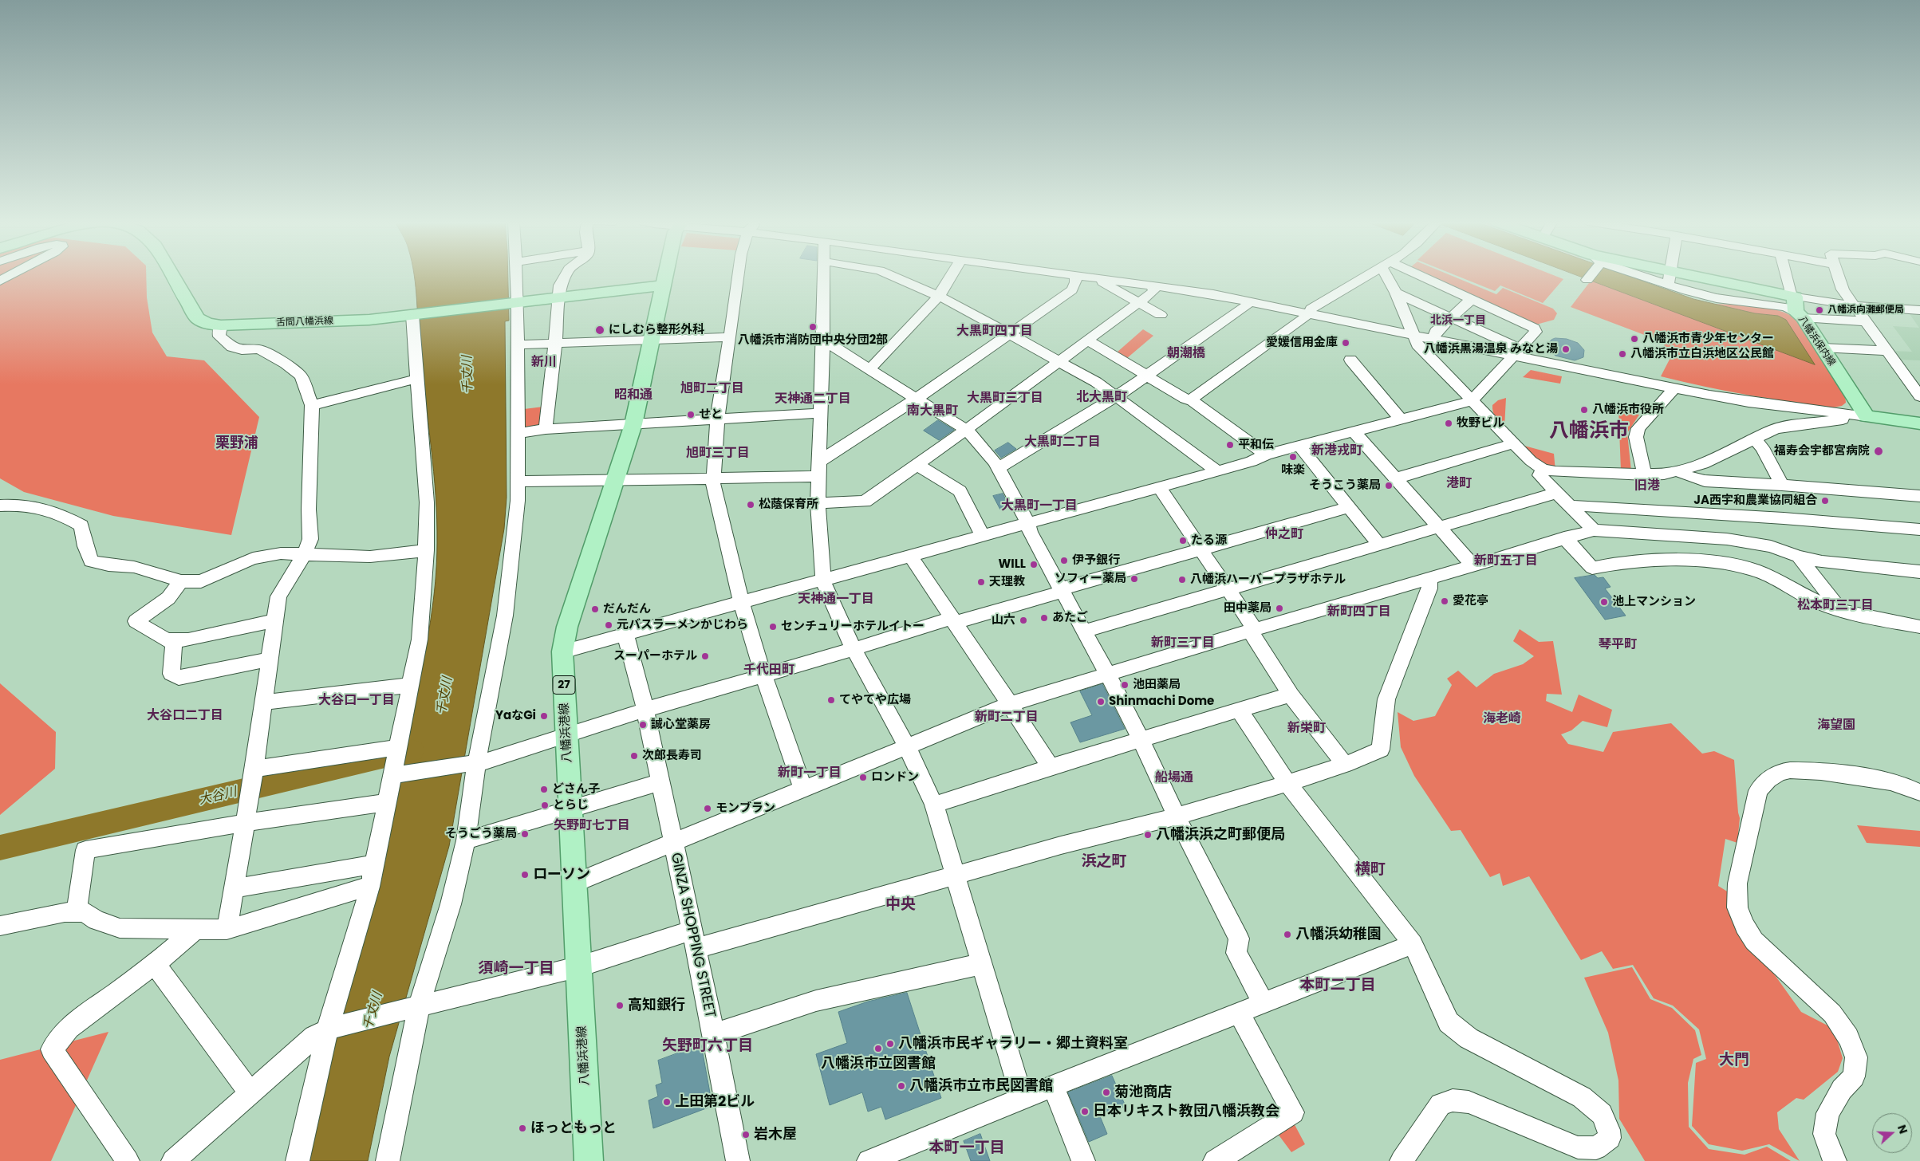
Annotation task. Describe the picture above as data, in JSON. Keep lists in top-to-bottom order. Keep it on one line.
{"streets":{"main road":["舌間八幡浜線","八幡浜保内線","27","八幡浜港線"],"street":["GINZA SHOPPING STREET"]},"crossings":[["舌間八幡浜線","八幡浜港線"]],"districts":["北浜一丁目","大黒町四丁目","朝潮橋","新川","旭町二丁目","昭和通","北大黒町","大黒町三丁目","天神通二丁目","南大黒町","八幡浜市","大黒町二丁目","栗野浦","新港戎町","旭町三丁目","港町","旧港","大黒町一丁目","仲之町","新町五丁目","天神通一丁目","松本町三丁目","新町四丁目","新町三丁目","琴平町","千代田町","大谷口一丁目","大谷口二丁目","新町二丁目","海老崎","海望園","新栄町","新町一丁目","船場通","矢野町七丁目","浜之町","横町","中央","須崎一丁目","本町二丁目","矢野町六丁目","大門","本町一丁目"],"water":["千丈川","大谷川"],"places":["八幡浜向灘郵便局","八幡浜市消防団中央分団2部","にしむら整形外科","八幡浜市青少年センター","愛媛信用金庫","八幡浜黒湯温泉 みなと湯","八幡浜市立白浜地区公民館","八幡浜市役所","せと","牧野ビル","平和伝","福寿会宇都宮病院","味楽","そうこう薬局","JA西宇和農業協同組合","松蔭保育所","たる源","伊予銀行","WILL","ソフィー薬局","八幡浜ハーバープラザホテル","天理教","愛花亭","池上マンション","田中薬局","だんだん","あたご","山六","元バスラーメンかじわら","センチュリーホテルイトー","スーパーホテル","池田薬局","てやてや広場","Shinmachi Dome","YaなGi","誠心堂薬房","次郎長寿司","ロンドン","どさん子","とらじ","モンブラン","そうごう薬局","八幡浜浜之町郵便局","ローソン","八幡浜幼稚園","高知銀行","八幡浜市民ギャラリー・郷土資料室","八幡浜市立図書館","八幡浜市立市民図書館","菊池商店","上田第2ビル","日本リキスト教団八幡浜教会","ほっともっと","岩木屋"],"north":"right"}
